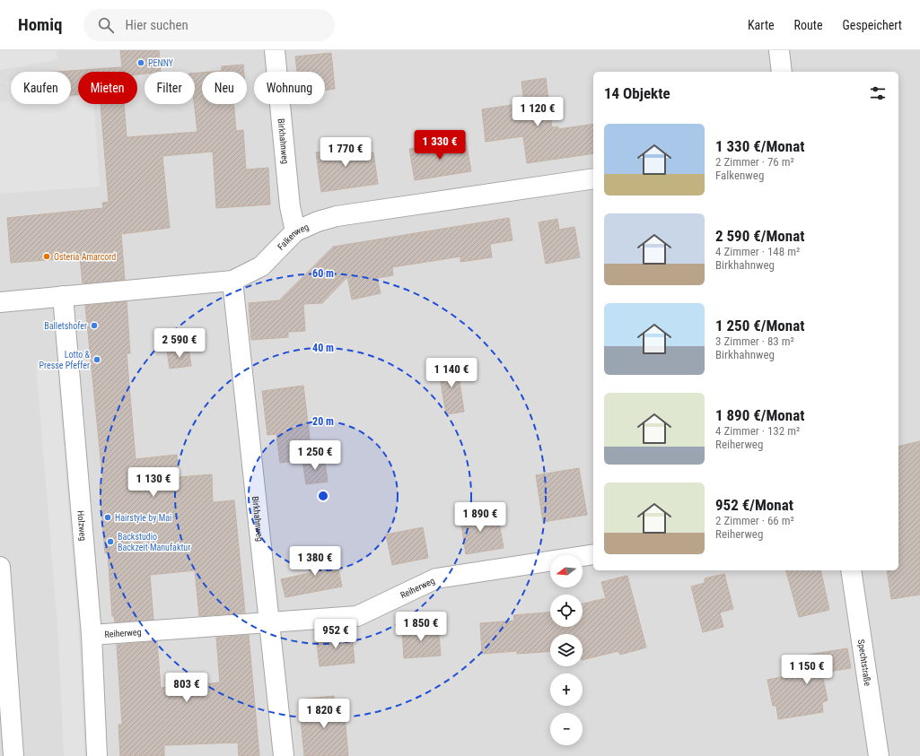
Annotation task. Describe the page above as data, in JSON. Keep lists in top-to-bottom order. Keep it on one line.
{"streets":{"street":["Birkhahnweg","Falkenweg","Holzweg","Reiherweg","Spechtstraße"]},"crossings":[["Birkhahnweg","Falkenweg"],["Birkhahnweg","Reiherweg"],["Falkenweg","Holzweg"],["Holzweg","Reiherweg"]],"places":["PENNY","Osteria Amarcord","Balletshofer","Lotto & Presse Pfeffer","Hairstyle by Mai","Backstudio Backzeit Manufaktur"],"north":"left","page":{"header":"Homiq","search":"Hier suchen","nav":["Karte","Route","Gespeichert"],"chip":["Kaufen","Mieten","Filter","Neu","Wohnung"],"heading":"14 Objekte","price":["1 120 €","1 330 €","1 770 €","2 590 €","1 140 €","1 250 €","1 130 €","1 890 €","1 380 €","1 850 €","952 €","1 150 €","803 €","1 820 €"],"list":[{"name":"1 330 €/Monat","note":"2 Zimmer · 76 m² · Falkenweg"},{"name":"2 590 €/Monat","note":"4 Zimmer · 148 m² · Birkhahnweg"},{"name":"1 250 €/Monat","note":"3 Zimmer · 83 m² · Birkhahnweg"},{"name":"1 890 €/Monat","note":"4 Zimmer · 132 m² · Reiherweg"},{"name":"952 €/Monat","note":"2 Zimmer · 66 m² · Reiherweg"}],"map_buttons":["+","−"]},"rings":["60 m","40 m","20 m"]}
